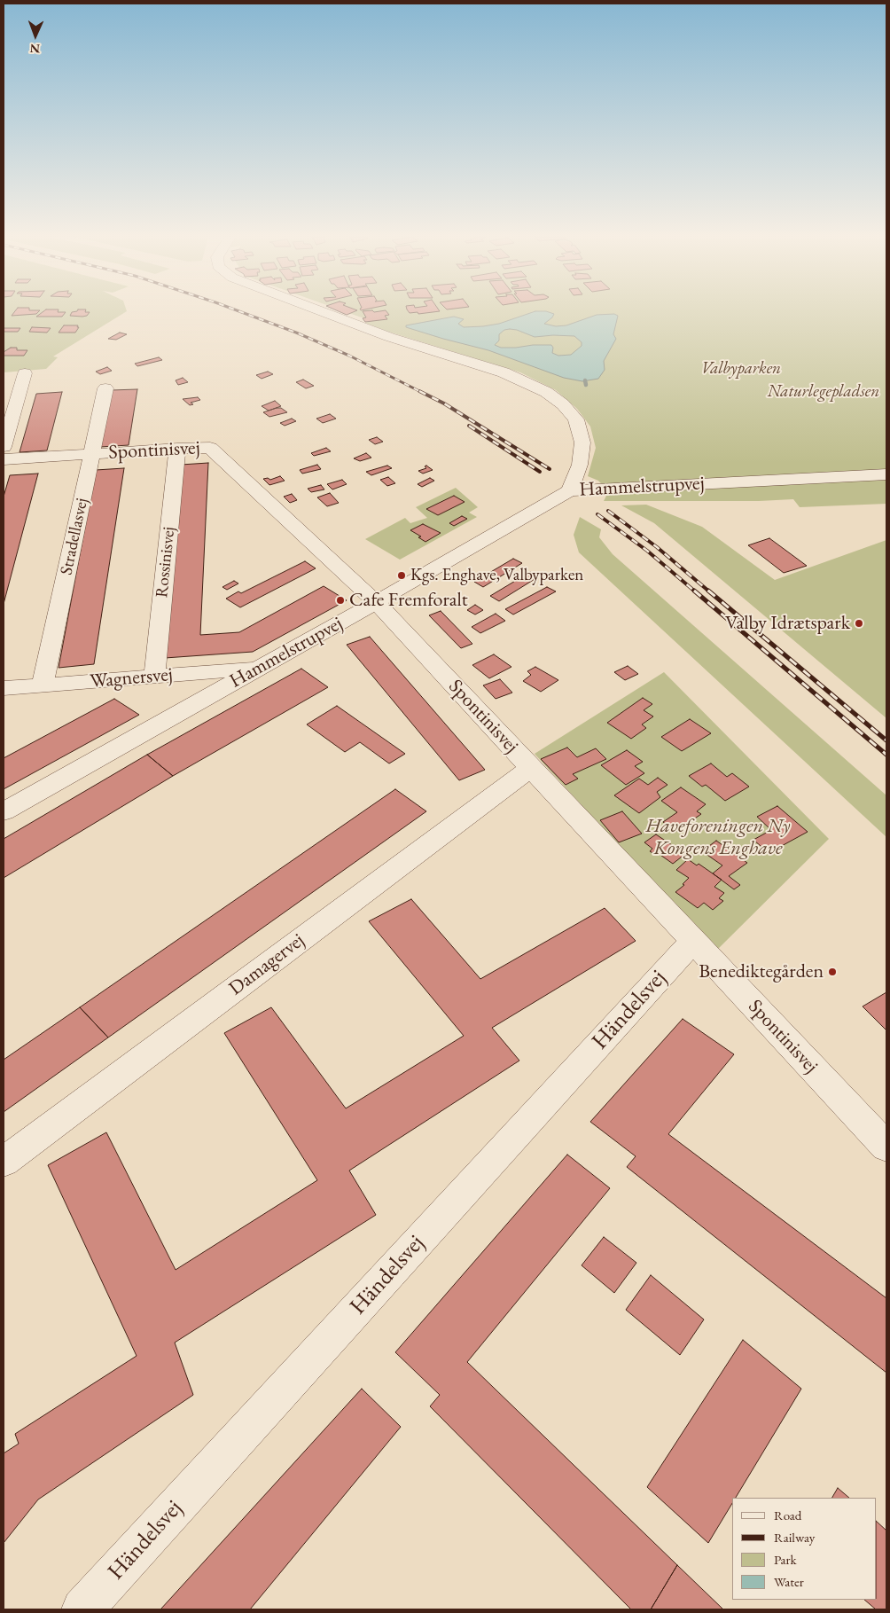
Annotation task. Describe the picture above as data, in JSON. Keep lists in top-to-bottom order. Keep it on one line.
{"streets":{"street":["Spontinisvej","Hammelstrupvej","Stradellasvej","Rossinisvej","Wagnersvej","Damagervej","Händelsvej"]},"crossings":[["Spontinisvej","Hammelstrupvej"],["Spontinisvej","Stradellasvej"],["Spontinisvej","Rossinisvej"],["Spontinisvej","Damagervej"],["Spontinisvej","Händelsvej"],["Hammelstrupvej","Wagnersvej"],["Stradellasvej","Wagnersvej"],["Rossinisvej","Wagnersvej"]],"parks":["Valbyparken","Naturlegepladsen","Haveforeningen Ny Kongens Enghave"],"places":["Kgs. Enghave, Valbyparken","Cafe Fremforalt","Valby Idrætspark","Benediktegården"],"legend":["Road","Railway","Park","Water"],"north":"bottom"}
